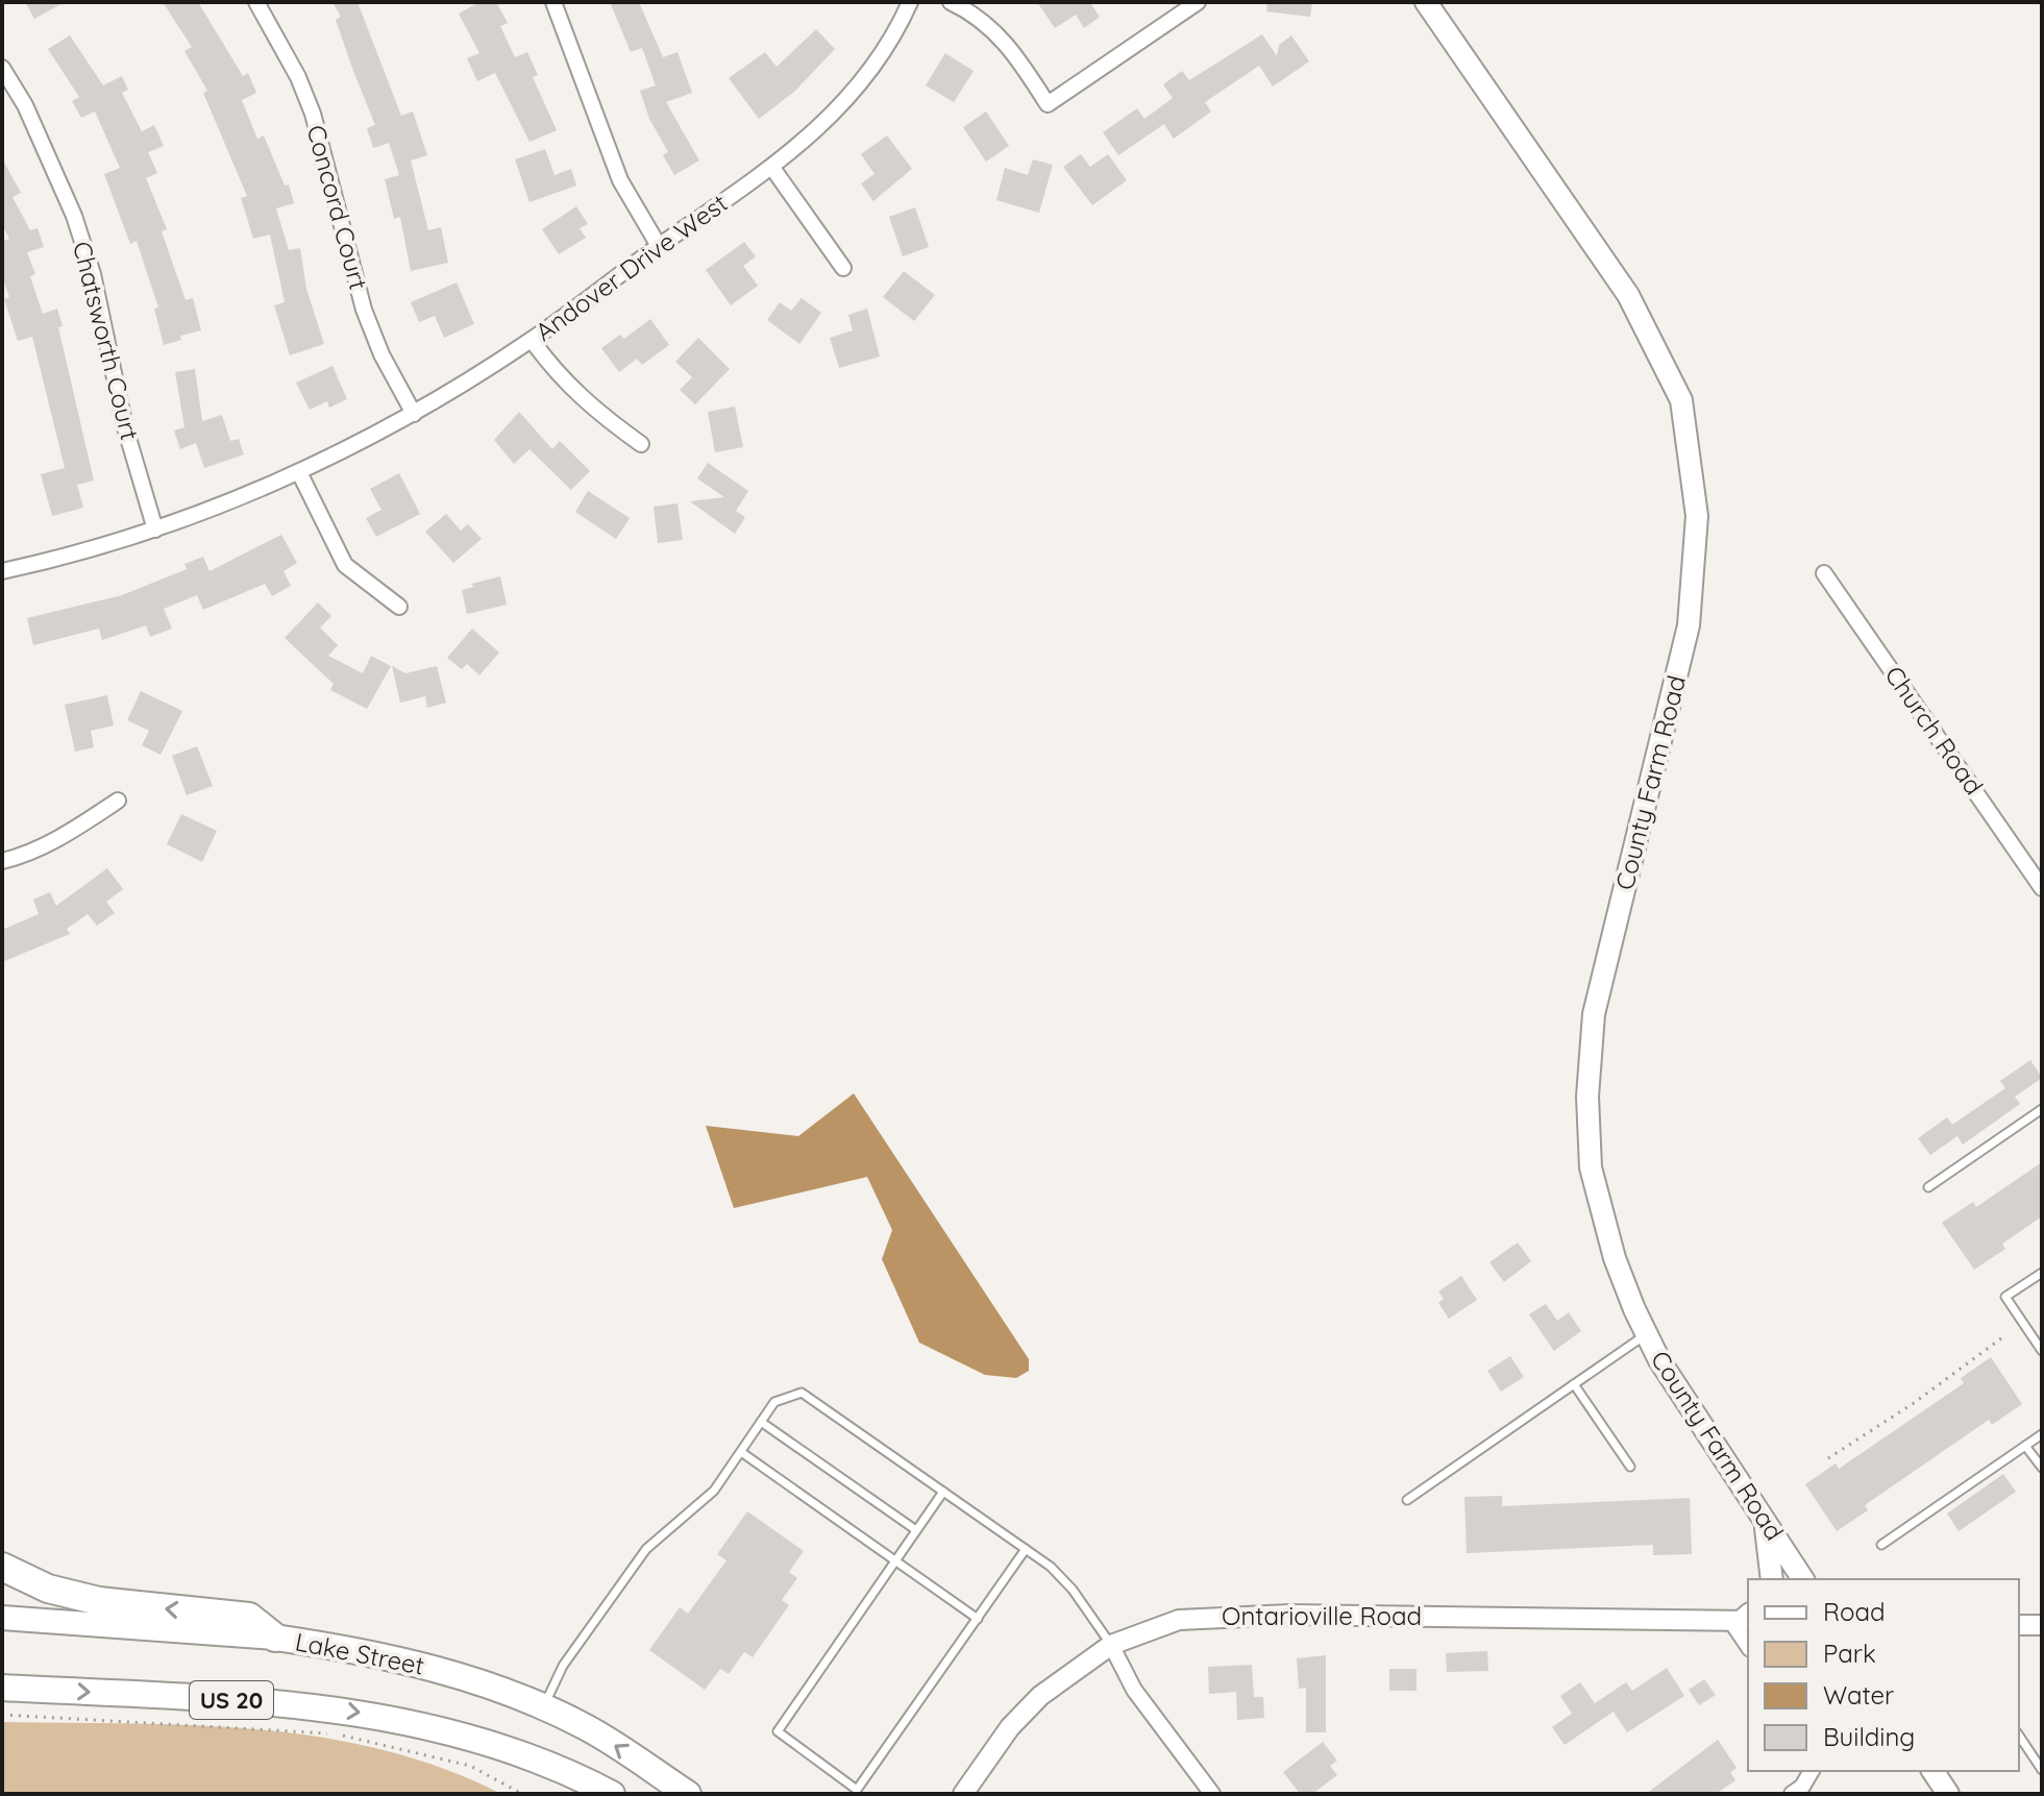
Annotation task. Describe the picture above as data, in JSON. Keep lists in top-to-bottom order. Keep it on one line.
{"streets":{"highway":["Lake Street","US 20"],"main road":["County Farm Road"],"street":["Concord Court","Andover Drive West","Chatsworth Court","Church Road","Ontarioville Road"]},"crossings":[["Concord Court","Andover Drive West"],["Andover Drive West","Chatsworth Court"]],"legend":["Road","Park","Water","Building"]}
